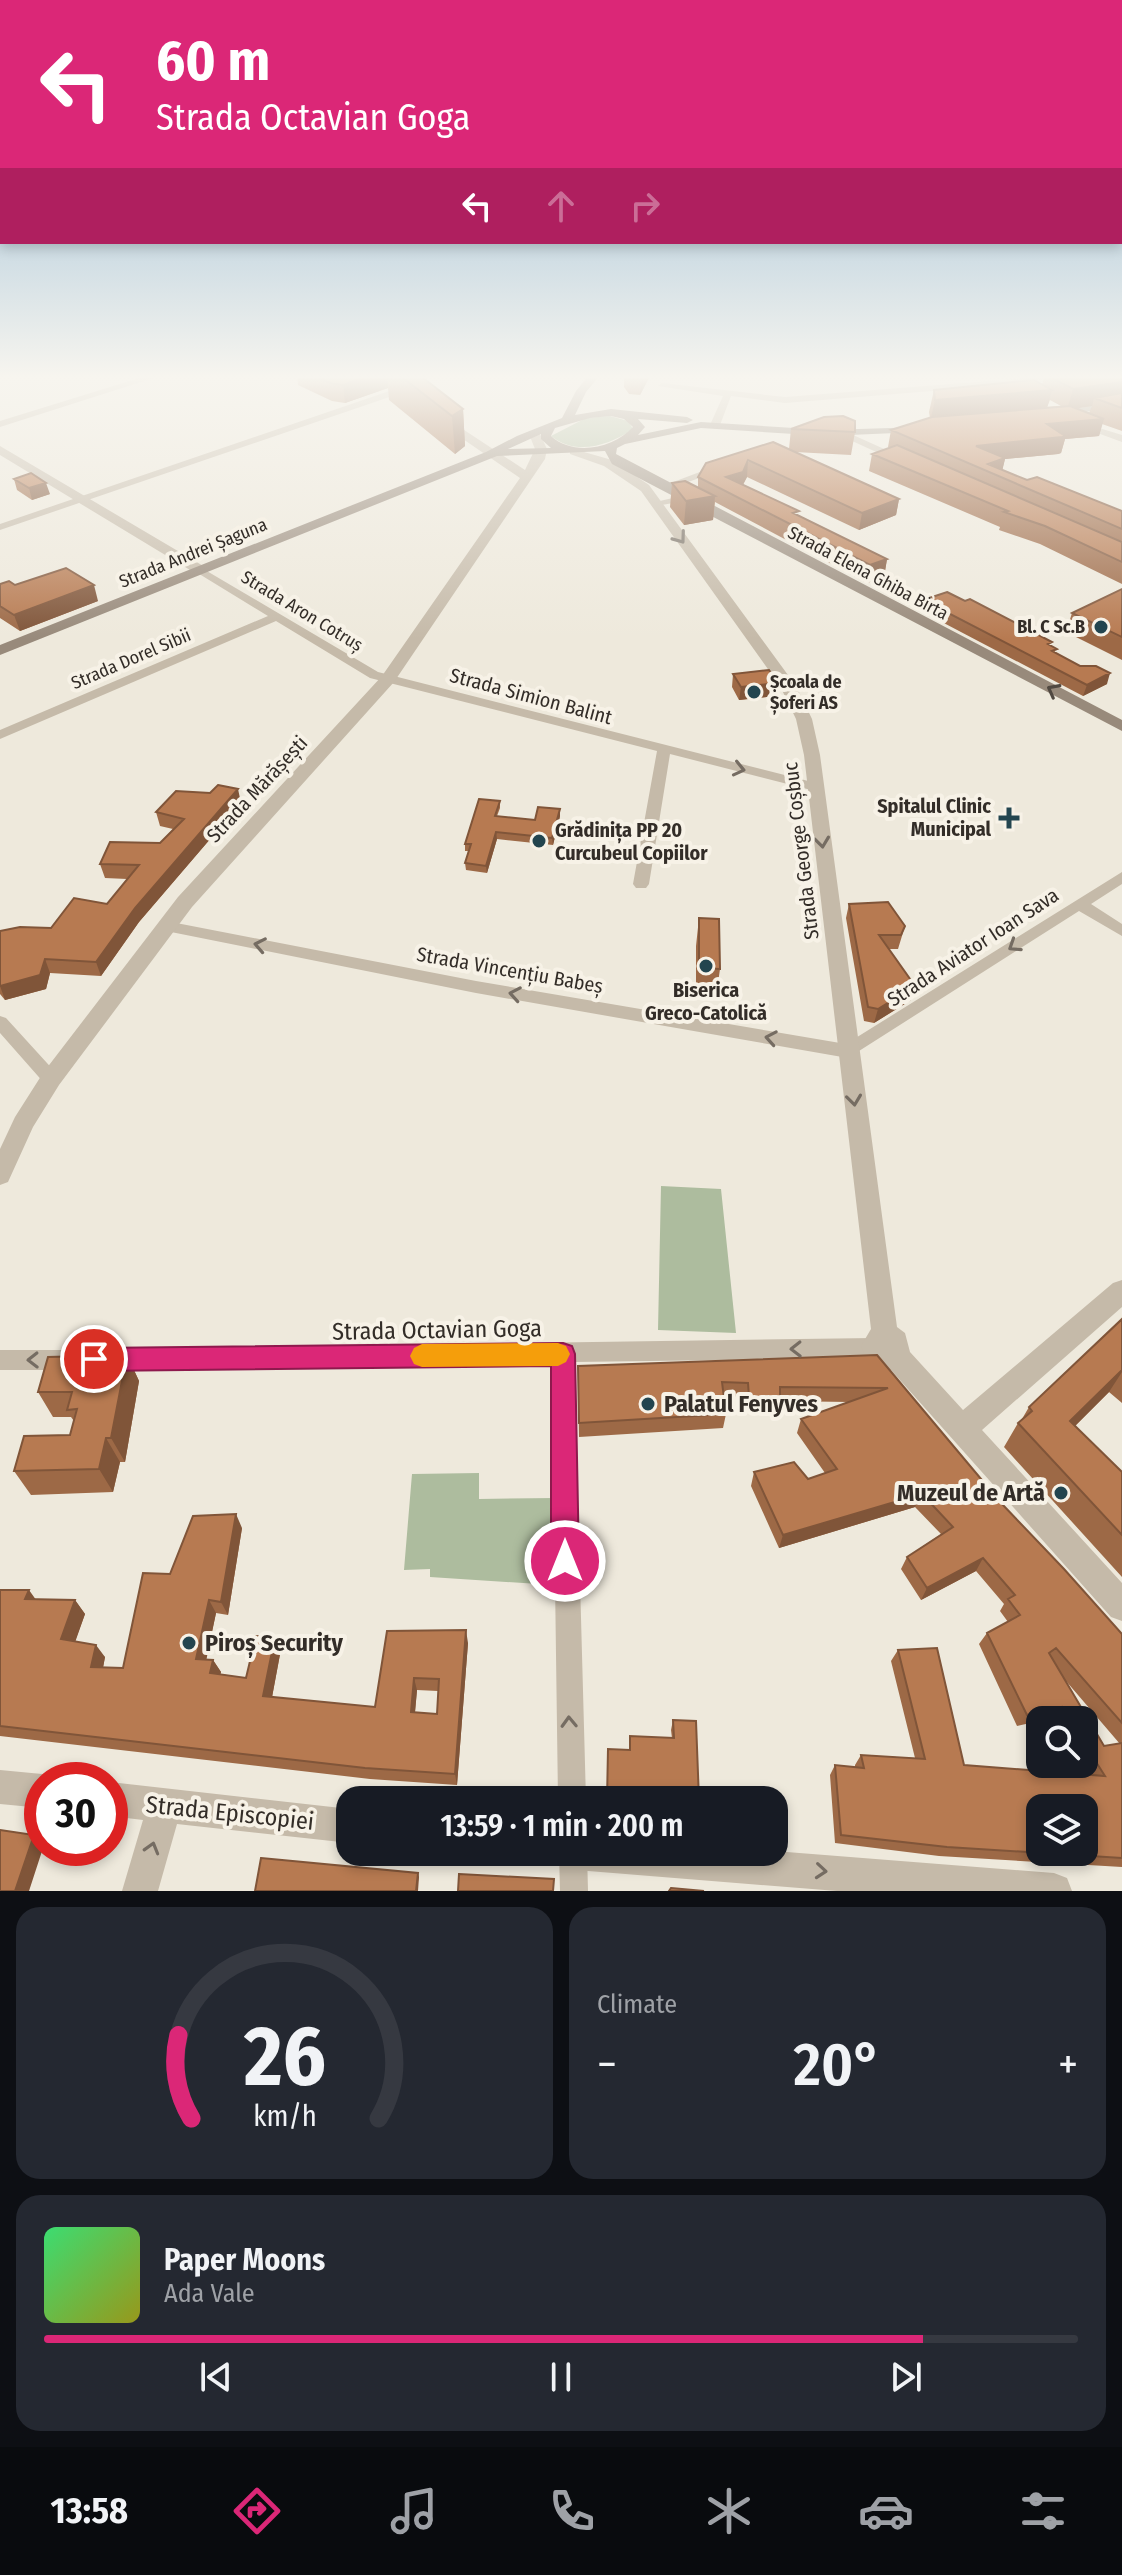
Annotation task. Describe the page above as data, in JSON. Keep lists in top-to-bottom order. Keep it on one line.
{"streets":{"main road":["Strada Andrei Șaguna","Strada Elena Ghiba Birta"],"street":["Strada Aron Cotruș","Strada Dorel Sibii","Strada Simion Balint","Strada Mărășești","Strada George Coșbuc","Strada Aviator Ioan Sava","Strada Vincențiu Babeș","Strada Octavian Goga","Strada Episcopiei"]},"crossings":[["Strada Andrei Șaguna","Strada Aron Cotruș"],["Strada Elena Ghiba Birta","Strada George Coșbuc"],["Strada Aron Cotruș","Strada Dorel Sibii"],["Strada Aron Cotruș","Strada Simion Balint"],["Strada Aron Cotruș","Strada Mărășești"],["Strada Simion Balint","Strada Mărășești"],["Strada Simion Balint","Strada George Coșbuc"],["Strada Mărășești","Strada Vincențiu Babeș"],["Strada George Coșbuc","Strada Aviator Ioan Sava"],["Strada George Coșbuc","Strada Vincențiu Babeș"],["Strada George Coșbuc","Strada Octavian Goga"],["Strada Aviator Ioan Sava","Strada Vincențiu Babeș"]],"one_way":["Strada Elena Ghiba Birta","Strada Simion Balint","Strada George Coșbuc","Strada Aviator Ioan Sava","Strada Vincențiu Babeș","Strada Octavian Goga"],"places":{"other":["Bl. C Sc.B","Școala de Șoferi AS","Grădinița PP 20 Curcubeul Copiilor","Biserica Greco-Catolică","Palatul Fenyves","Muzeul de Artă","Piroș Security"],"health":["Spitalul Clinic Municipal"]},"page":{"turn":["60 m","Strada Octavian Goga"],"limit":"30","trip":"13:59 · 1 min · 200 m","tile":"Climate","heat":["−","20°","+"],"song":["Paper Moons","Ada Vale"],"tabs":"13:58","gauge":["26","km/h"]}}
